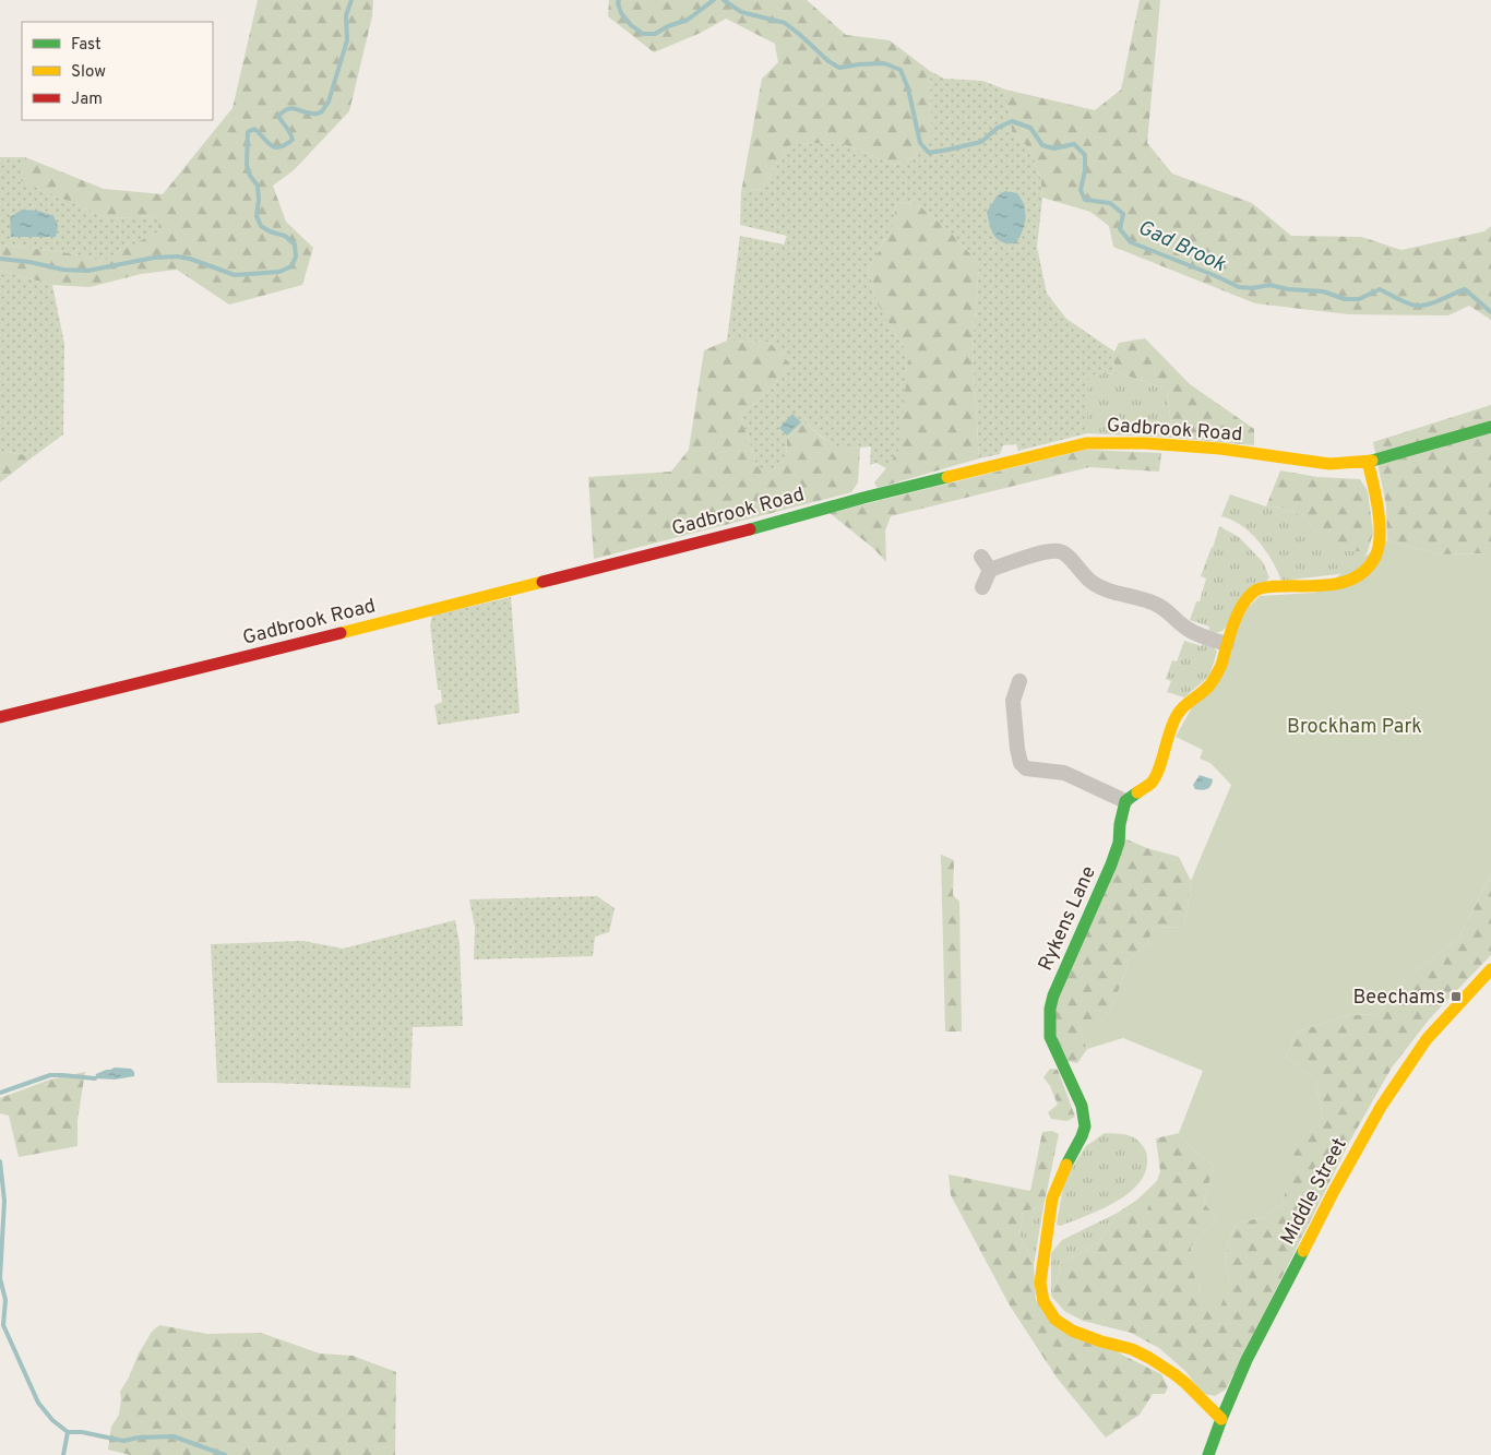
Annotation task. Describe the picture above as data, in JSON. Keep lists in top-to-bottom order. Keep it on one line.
{"streets":{"street":["Gadbrook Road","Rykens Lane","Middle Street"]},"crossings":[["Rykens Lane","Middle Street"]],"water":["Gad Brook"],"parks":["Brockham Park"],"places":{"transit":["Beechams"]},"legend":["Fast","Slow","Jam"]}
